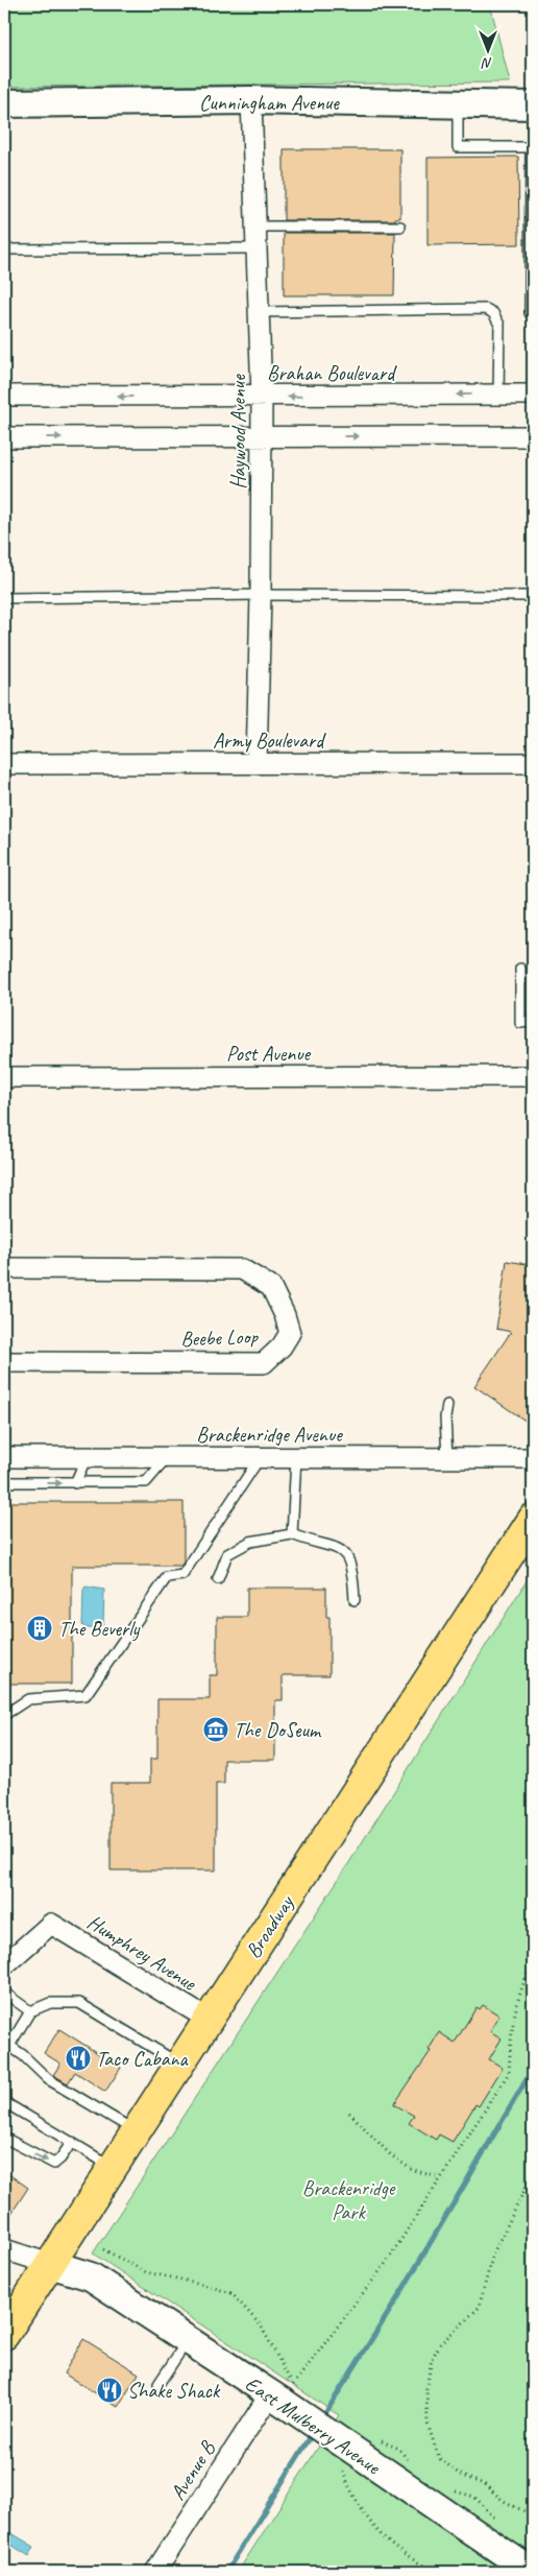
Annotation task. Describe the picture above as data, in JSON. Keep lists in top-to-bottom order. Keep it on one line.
{"streets":{"main road":["Broadway"],"street":["Cunningham Avenue","Brahan Boulevard","Haywood Avenue","Army Boulevard","Post Avenue","Beebe Loop","Brackenridge Avenue","Humphrey Avenue","East Mulberry Avenue","Avenue B"]},"crossings":[["Cunningham Avenue","Haywood Avenue"],["Brahan Boulevard","Haywood Avenue"],["Haywood Avenue","Army Boulevard"],["Broadway","Humphrey Avenue"],["Broadway","East Mulberry Avenue"],["East Mulberry Avenue","Avenue B"]],"parks":["Brackenridge Park"],"places":{"building":["The Beverly"],"museum":["The DoSeum"],"restaurant":["Taco Cabana","Shake Shack"]},"north":"bottom"}
